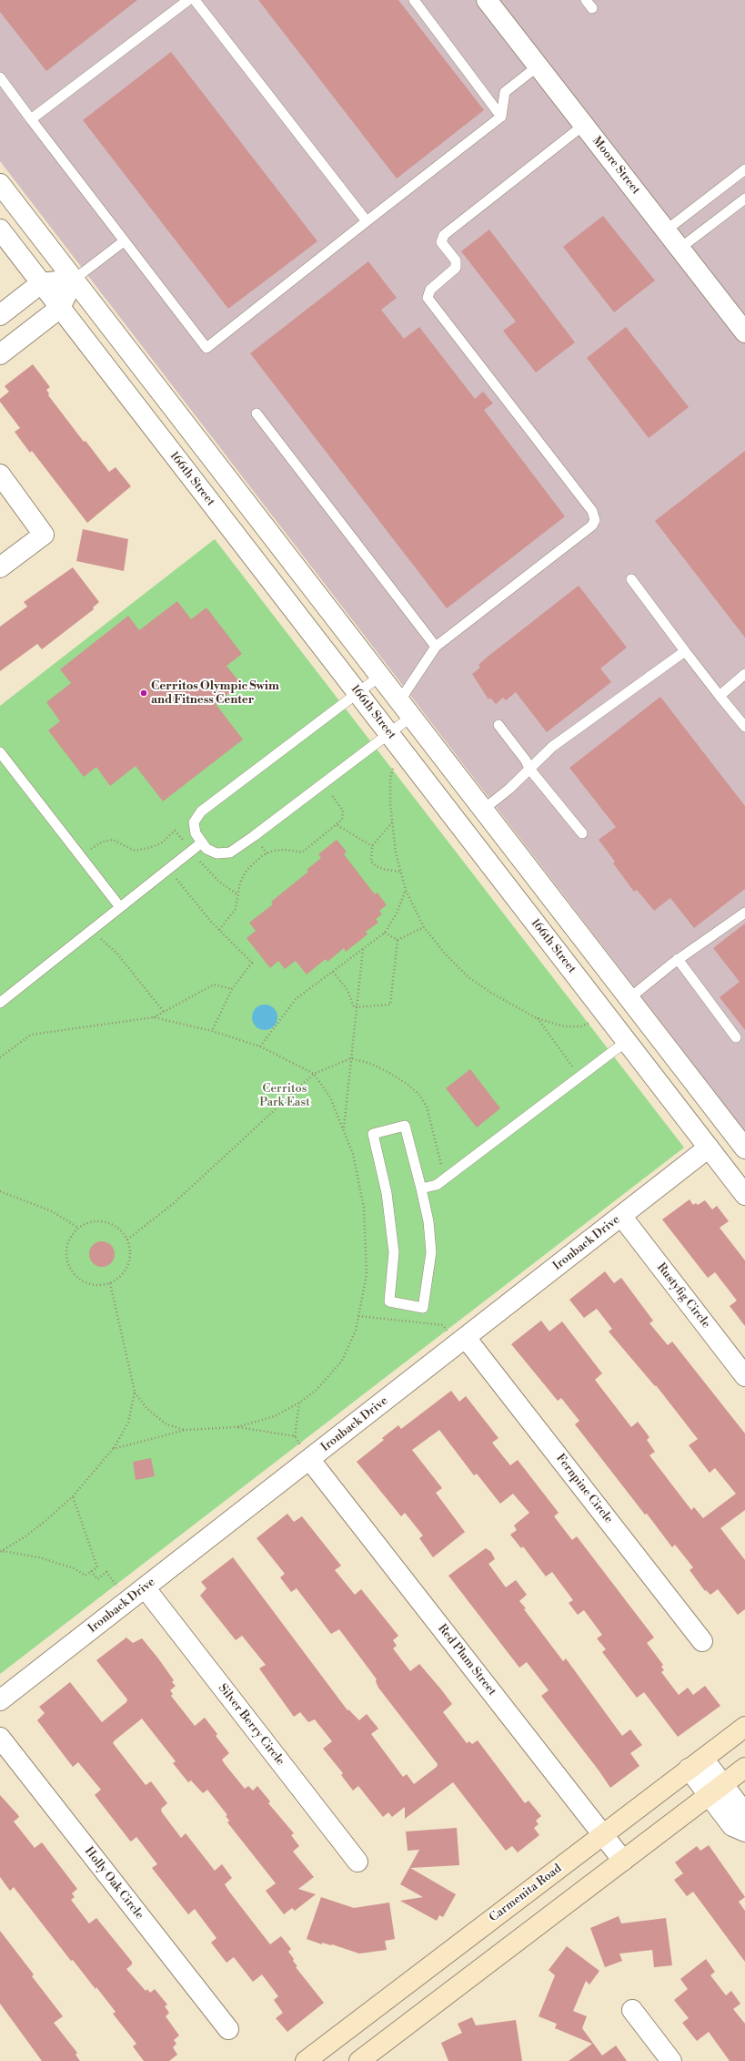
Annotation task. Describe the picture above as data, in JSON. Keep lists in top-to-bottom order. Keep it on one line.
{"streets":{"main road":["Carmenita Road"],"street":["Moore Street","166th Street","Ironback Drive","Rustyfig Circle","Fernpine Circle","Red Plum Street","Silver Berry Circle","Holly Oak Circle"]},"crossings":[["166th Street","Ironback Drive"],["Ironback Drive","Rustyfig Circle"],["Ironback Drive","Fernpine Circle"],["Ironback Drive","Red Plum Street"],["Ironback Drive","Silver Berry Circle"],["Red Plum Street","Carmenita Road"]],"parks":["Cerritos Park East"],"places":["Cerritos Olympic Swim and Fitness Center"]}
